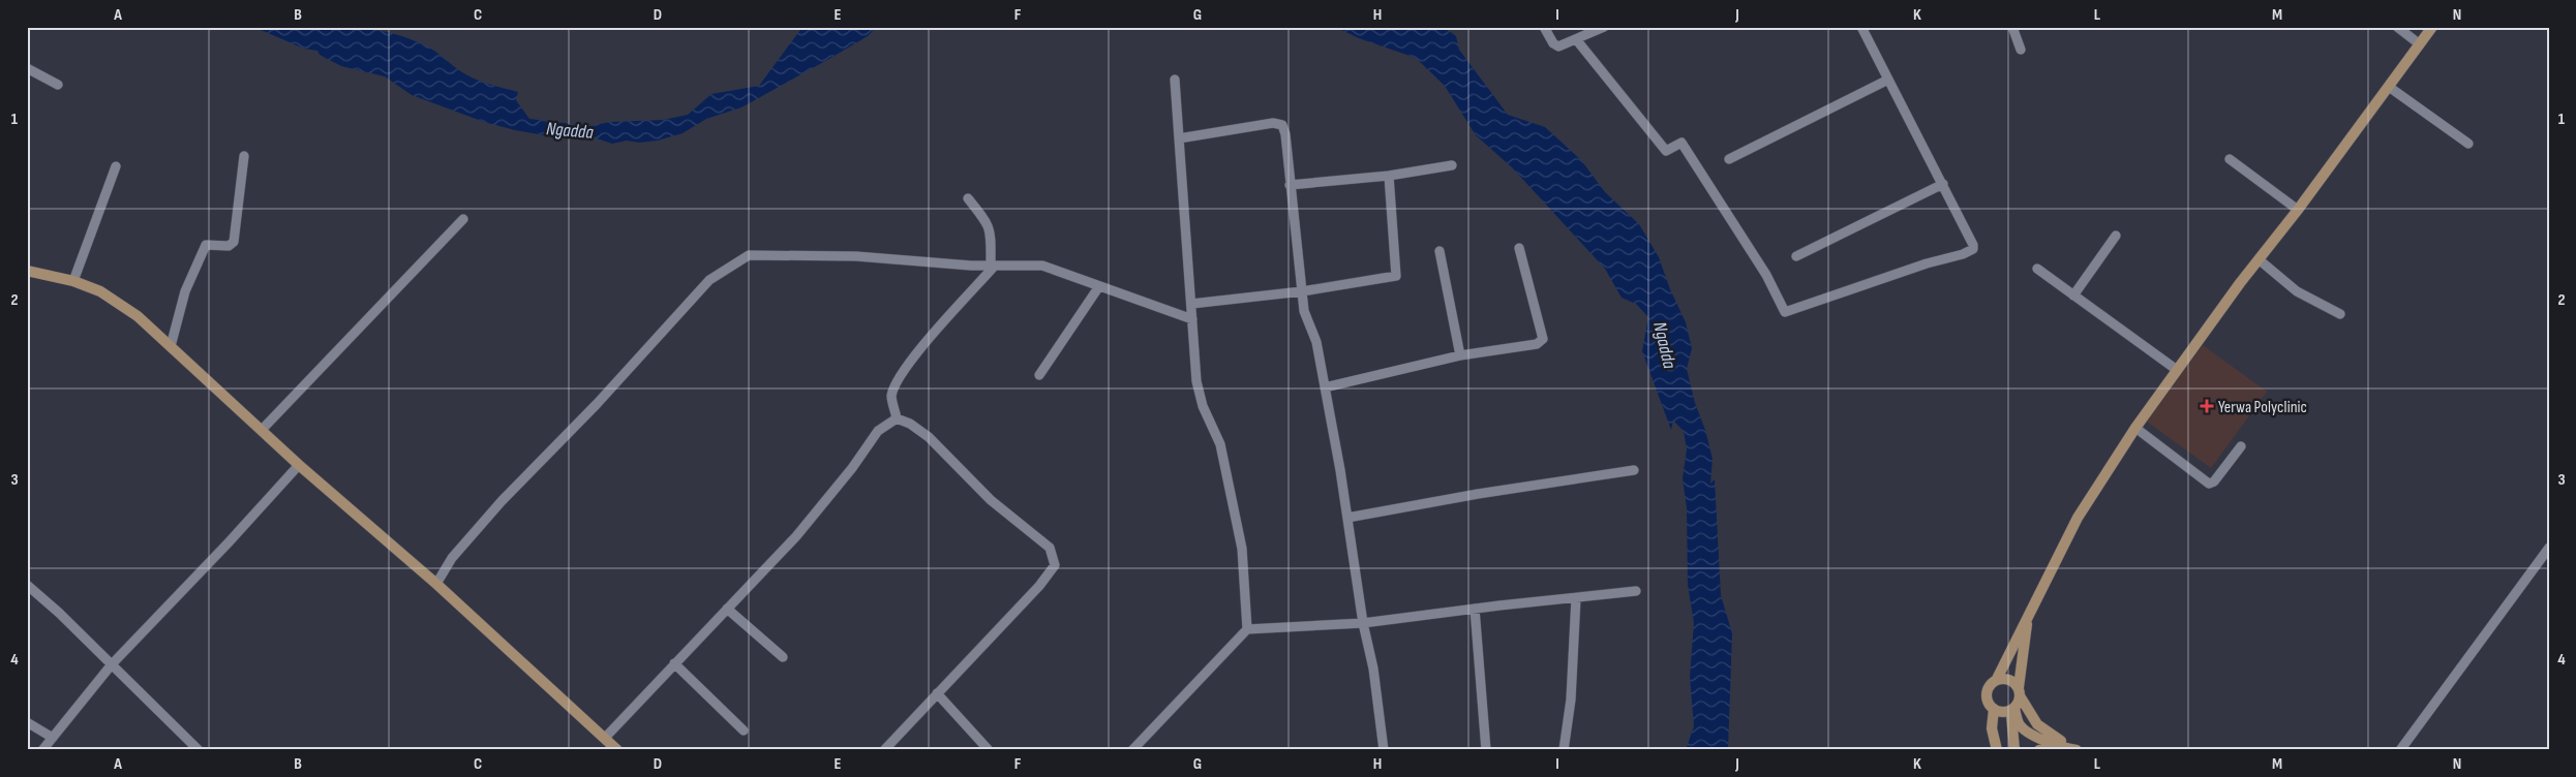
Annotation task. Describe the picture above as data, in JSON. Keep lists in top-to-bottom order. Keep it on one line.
{"water":["Ngadda"],"places":{"health":["Yerwa Polyclinic"]},"grid":{"columns":["A","B","C","D","E","F","G","H","I","J","K","L","M","N"],"rows":["1","2","3","4"]}}
